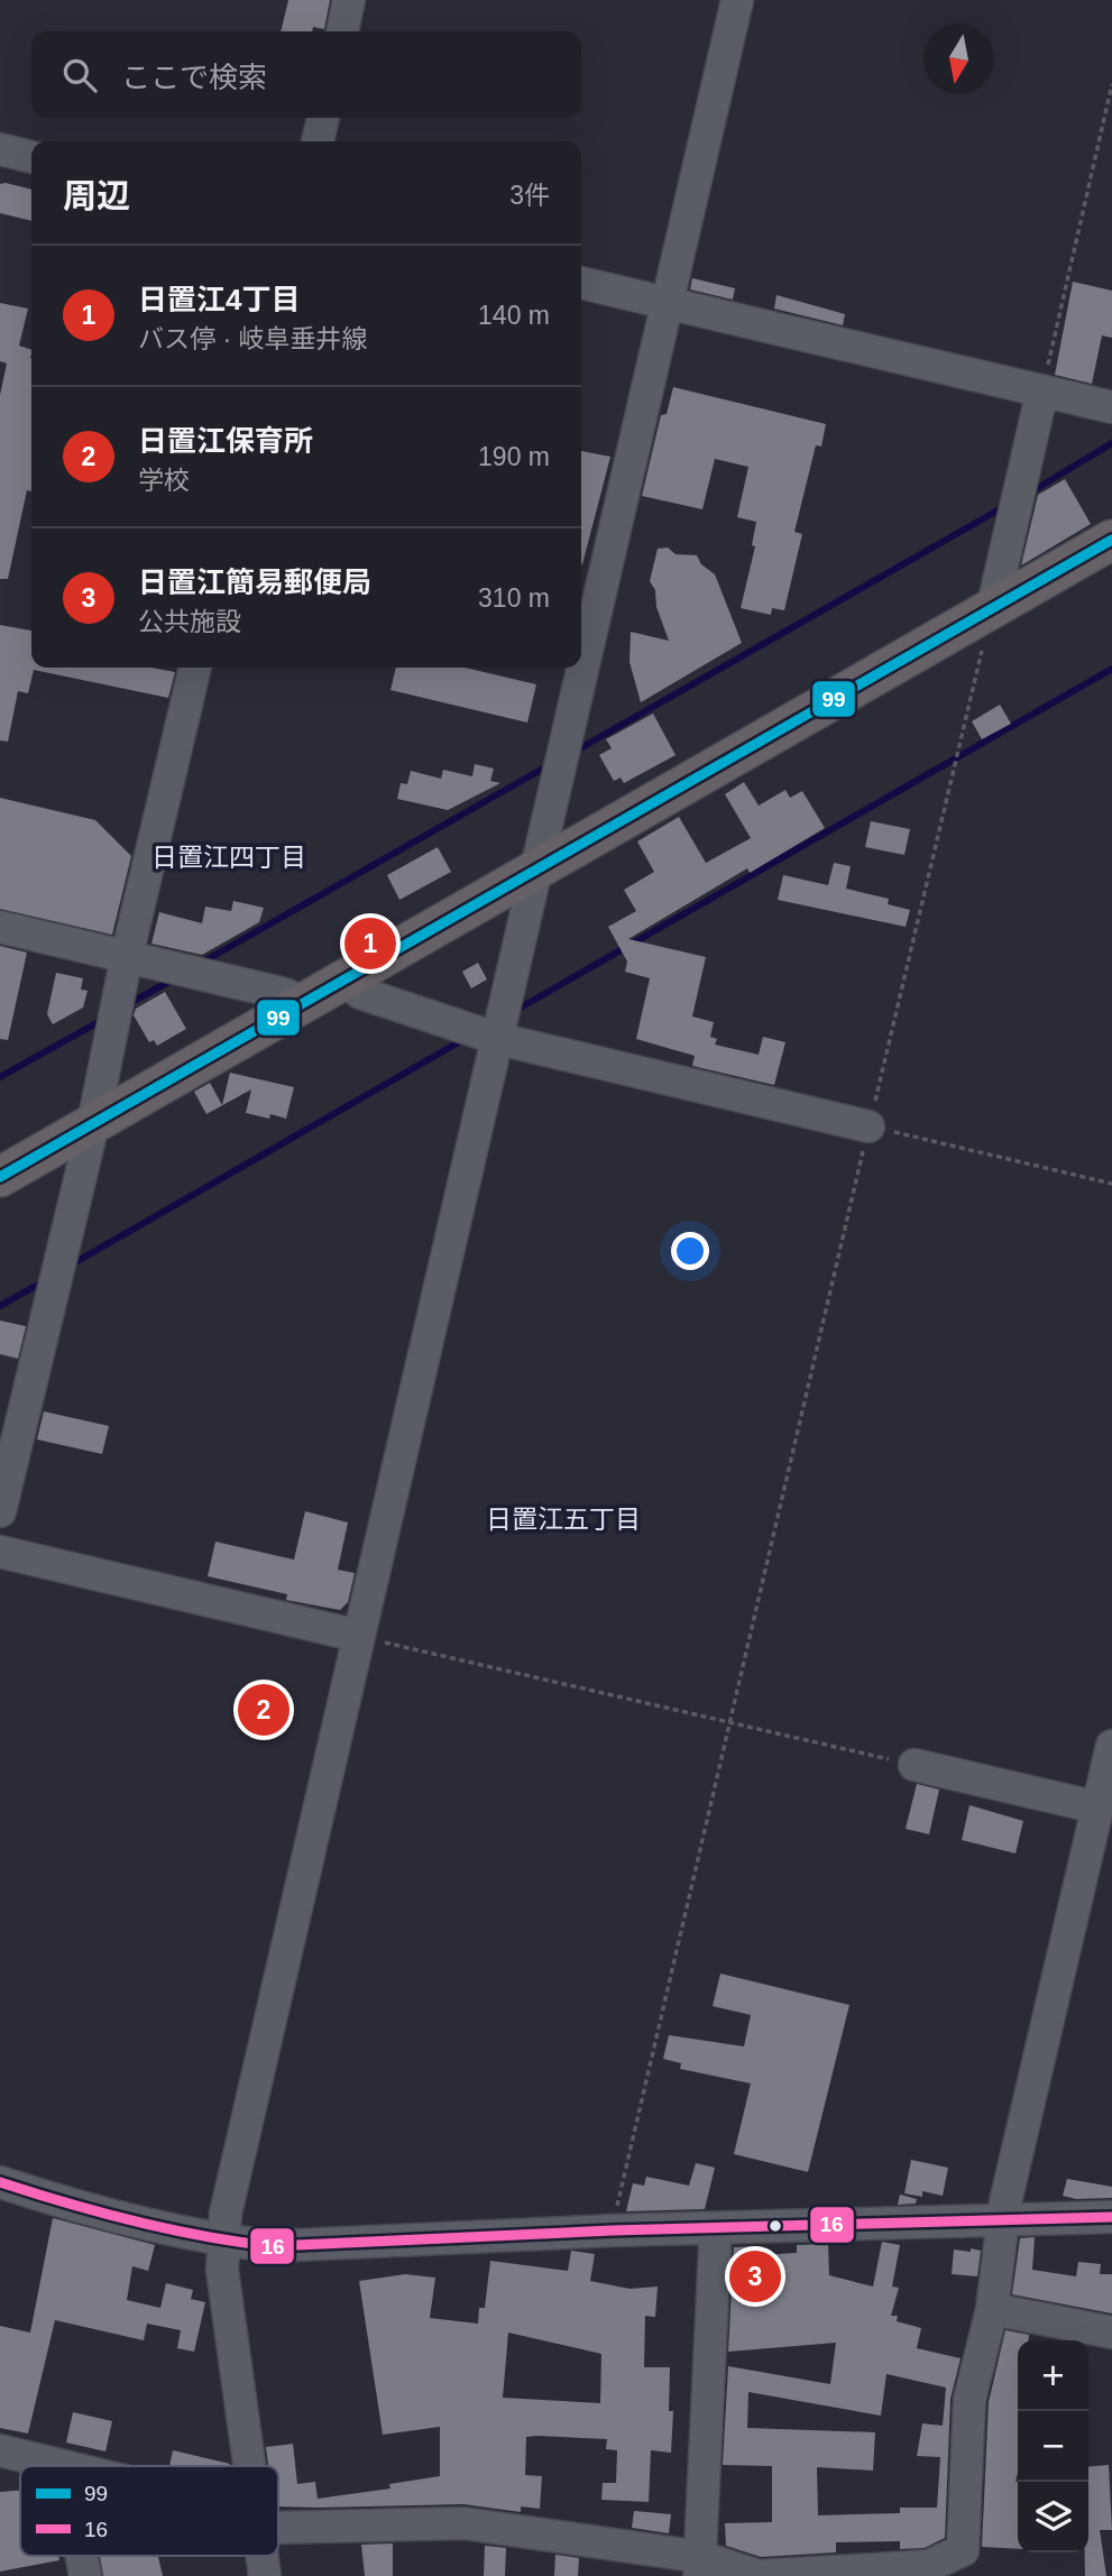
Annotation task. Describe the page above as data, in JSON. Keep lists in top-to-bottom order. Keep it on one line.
{"districts":["日置江四丁目","日置江五丁目"],"lines":["transit line 99","transit line 16"],"legend":["99","16"],"north":"bottom","page":{"search":"ここで検索","heading":["周辺","3件"],"list":[{"mark":"1","name":"日置江4丁目","note":"バス停 · 岐阜垂井線","value":"140 m"},{"mark":"2","name":"日置江保育所","note":"学校","value":"190 m"},{"mark":"3","name":"日置江簡易郵便局","note":"公共施設","value":"310 m"}],"pins":["1","2","3"],"map_buttons":["+","−"]}}
